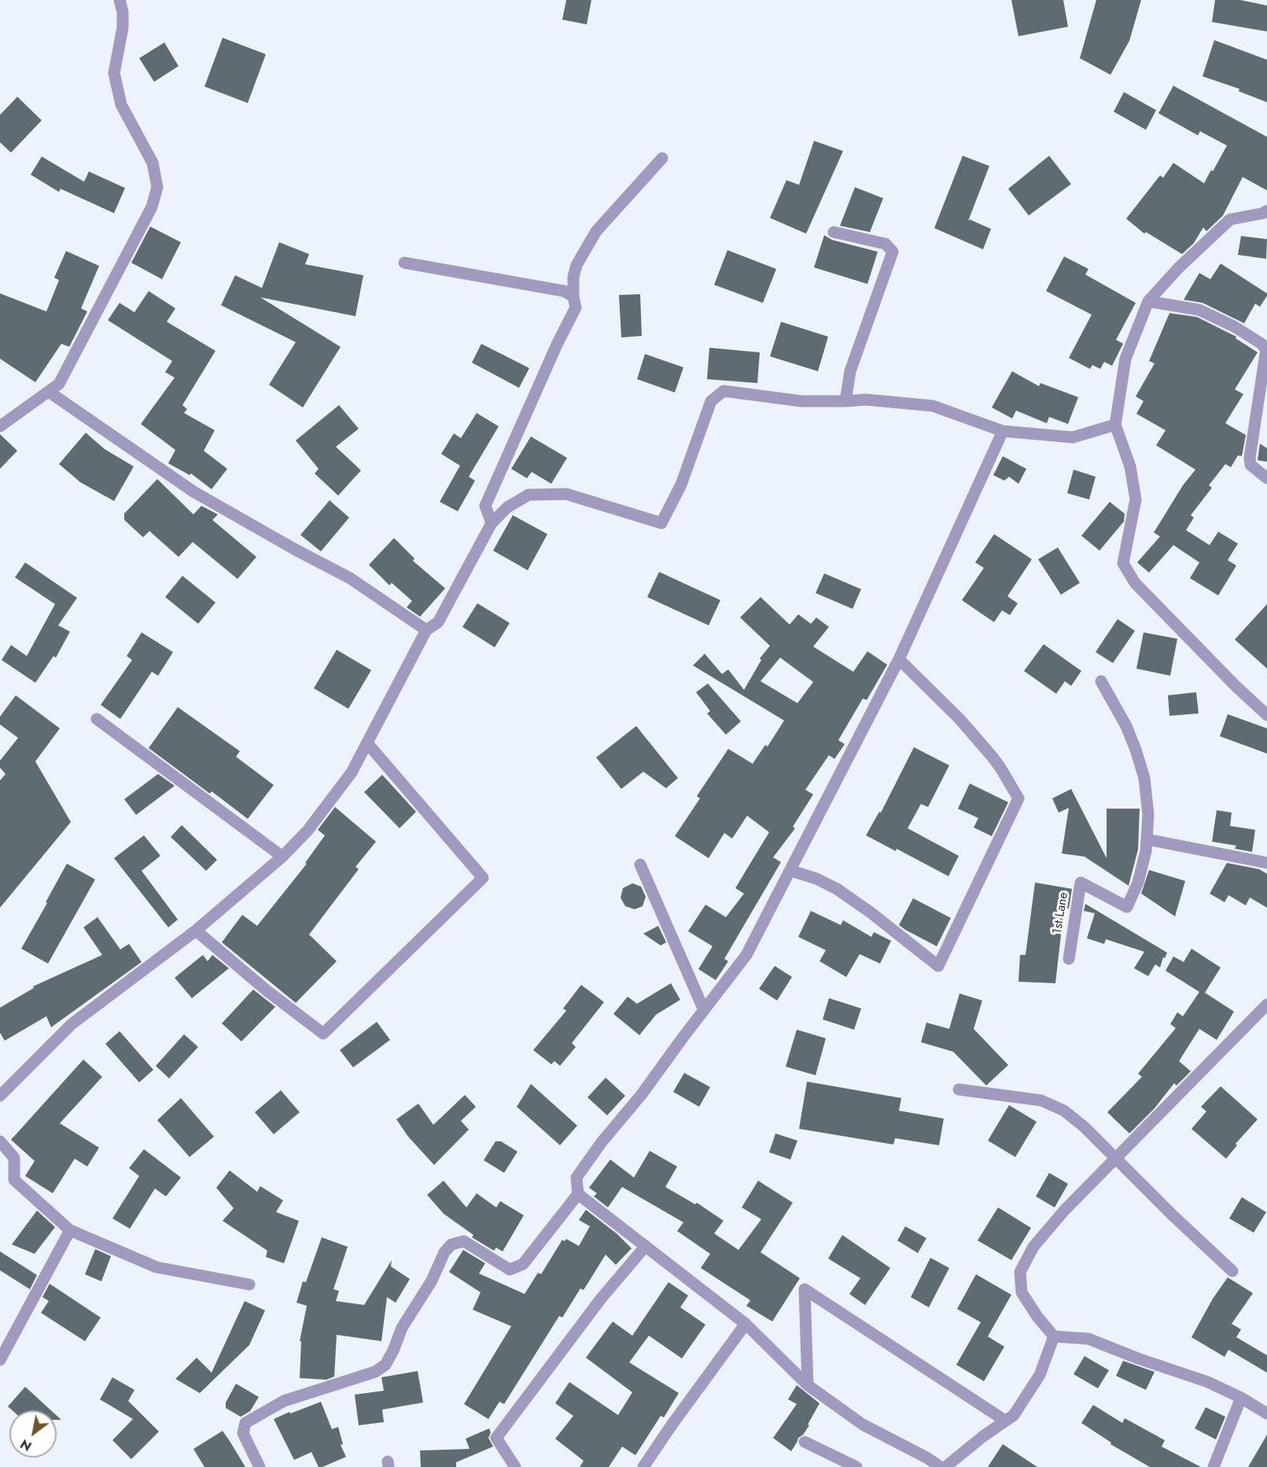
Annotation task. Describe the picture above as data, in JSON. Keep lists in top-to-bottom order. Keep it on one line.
{"streets":{"street":["1st Lane"]},"north":"bottom left"}
